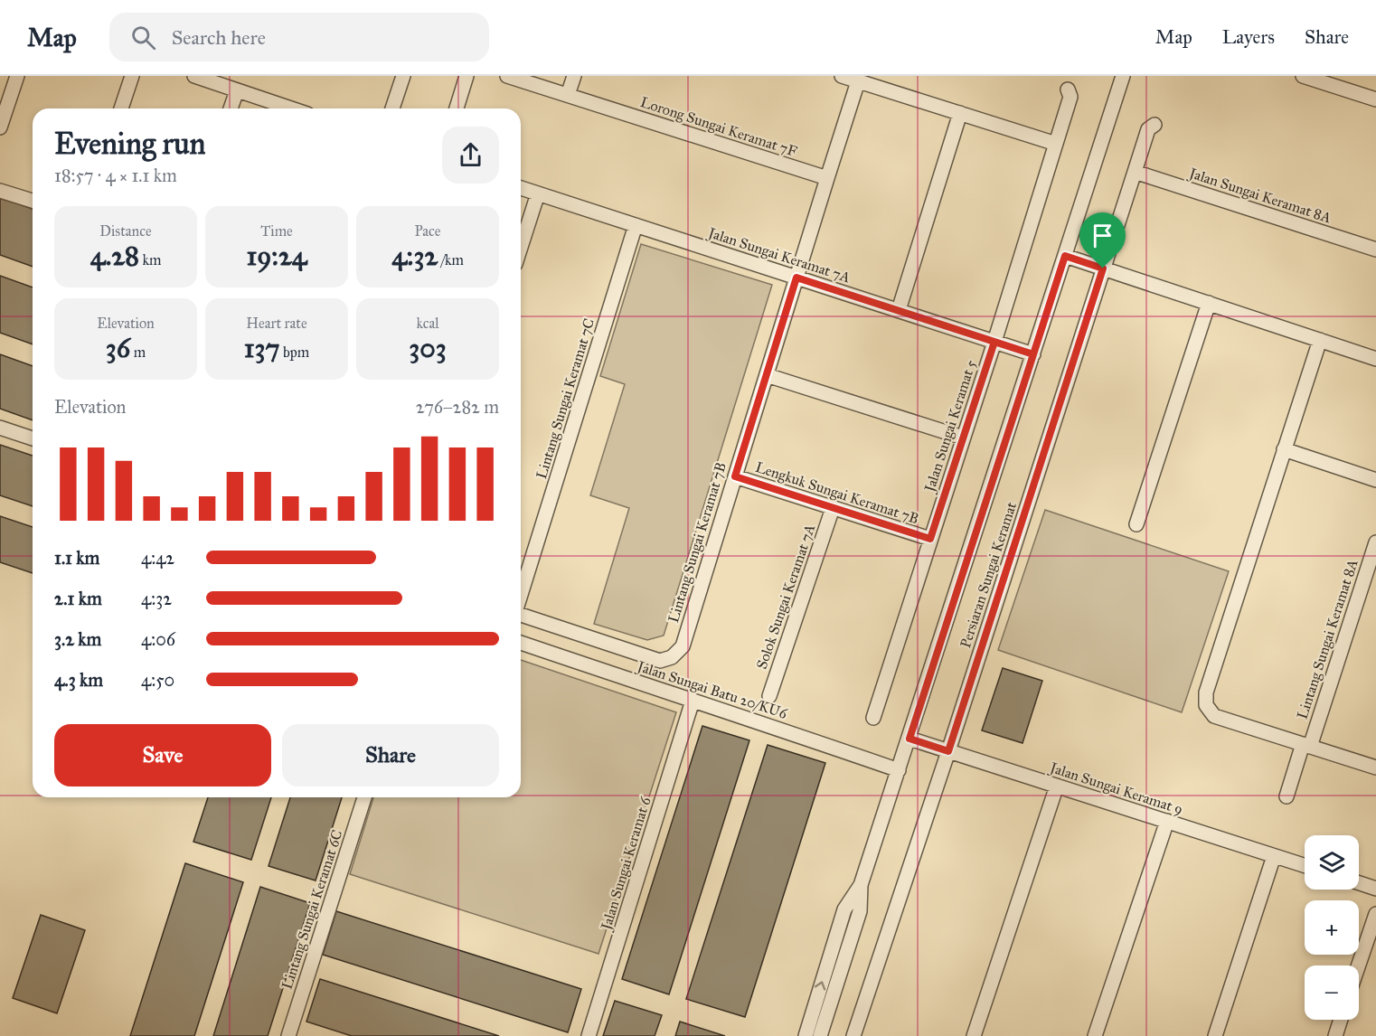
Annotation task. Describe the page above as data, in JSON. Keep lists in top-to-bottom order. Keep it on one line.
{"streets":{"street":["Lorong Sungai Keramat 7F","Jalan Sungai Keramat 8A","Jalan Sungai Keramat 7A","Lintang Sungai Keramat 7C","Jalan Sungai Keramat 5","Lengkuk Sungai Keramat 7B","Lintang Sungai Keramat 7B","Persiaran Sungai Keramat","Solok Sungai Keramat 7A","Lintang Sungai Keramat 8A","Jalan Sungai Batu 20/KU6","Jalan Sungai Keramat 9","Jalan Sungai Keramat 6","Lintang Sungai Keramat 6C"]},"crossings":[["Lorong Sungai Keramat 7F","Lintang Sungai Keramat 7B"],["Jalan Sungai Keramat 8A","Persiaran Sungai Keramat"],["Jalan Sungai Keramat 7A","Lintang Sungai Keramat 7C"],["Jalan Sungai Keramat 7A","Jalan Sungai Keramat 5"],["Jalan Sungai Keramat 7A","Lintang Sungai Keramat 7B"],["Jalan Sungai Keramat 7A","Persiaran Sungai Keramat"],["Jalan Sungai Keramat 5","Lengkuk Sungai Keramat 7B"],["Lengkuk Sungai Keramat 7B","Lintang Sungai Keramat 7B"],["Lengkuk Sungai Keramat 7B","Solok Sungai Keramat 7A"],["Persiaran Sungai Keramat","Jalan Sungai Batu 20/KU6"],["Persiaran Sungai Keramat","Jalan Sungai Keramat 9"],["Jalan Sungai Batu 20/KU6","Jalan Sungai Keramat 6"]],"page":{"header":"Map","search":"Search here","nav":["Map","Layers","Share"],"heading":["Evening run","18:57 · 4 × 1.1 km"],"stats":[["Distance","4.28 km"],["Time","19:24"],["Pace","4:32 /km"],["Elevation","36 m"],["Heart rate","137 bpm"],["kcal","303"]],"chart":["Elevation","276–282 m"],"list":[{"name":"1.1 km","note":"4:42"},{"name":"2.1 km","note":"4:32"},{"name":"3.2 km","note":"4:06"},{"name":"4.3 km","note":"4:50"}],"buttons":["Save","Share"],"map_buttons":["+","−"]}}
